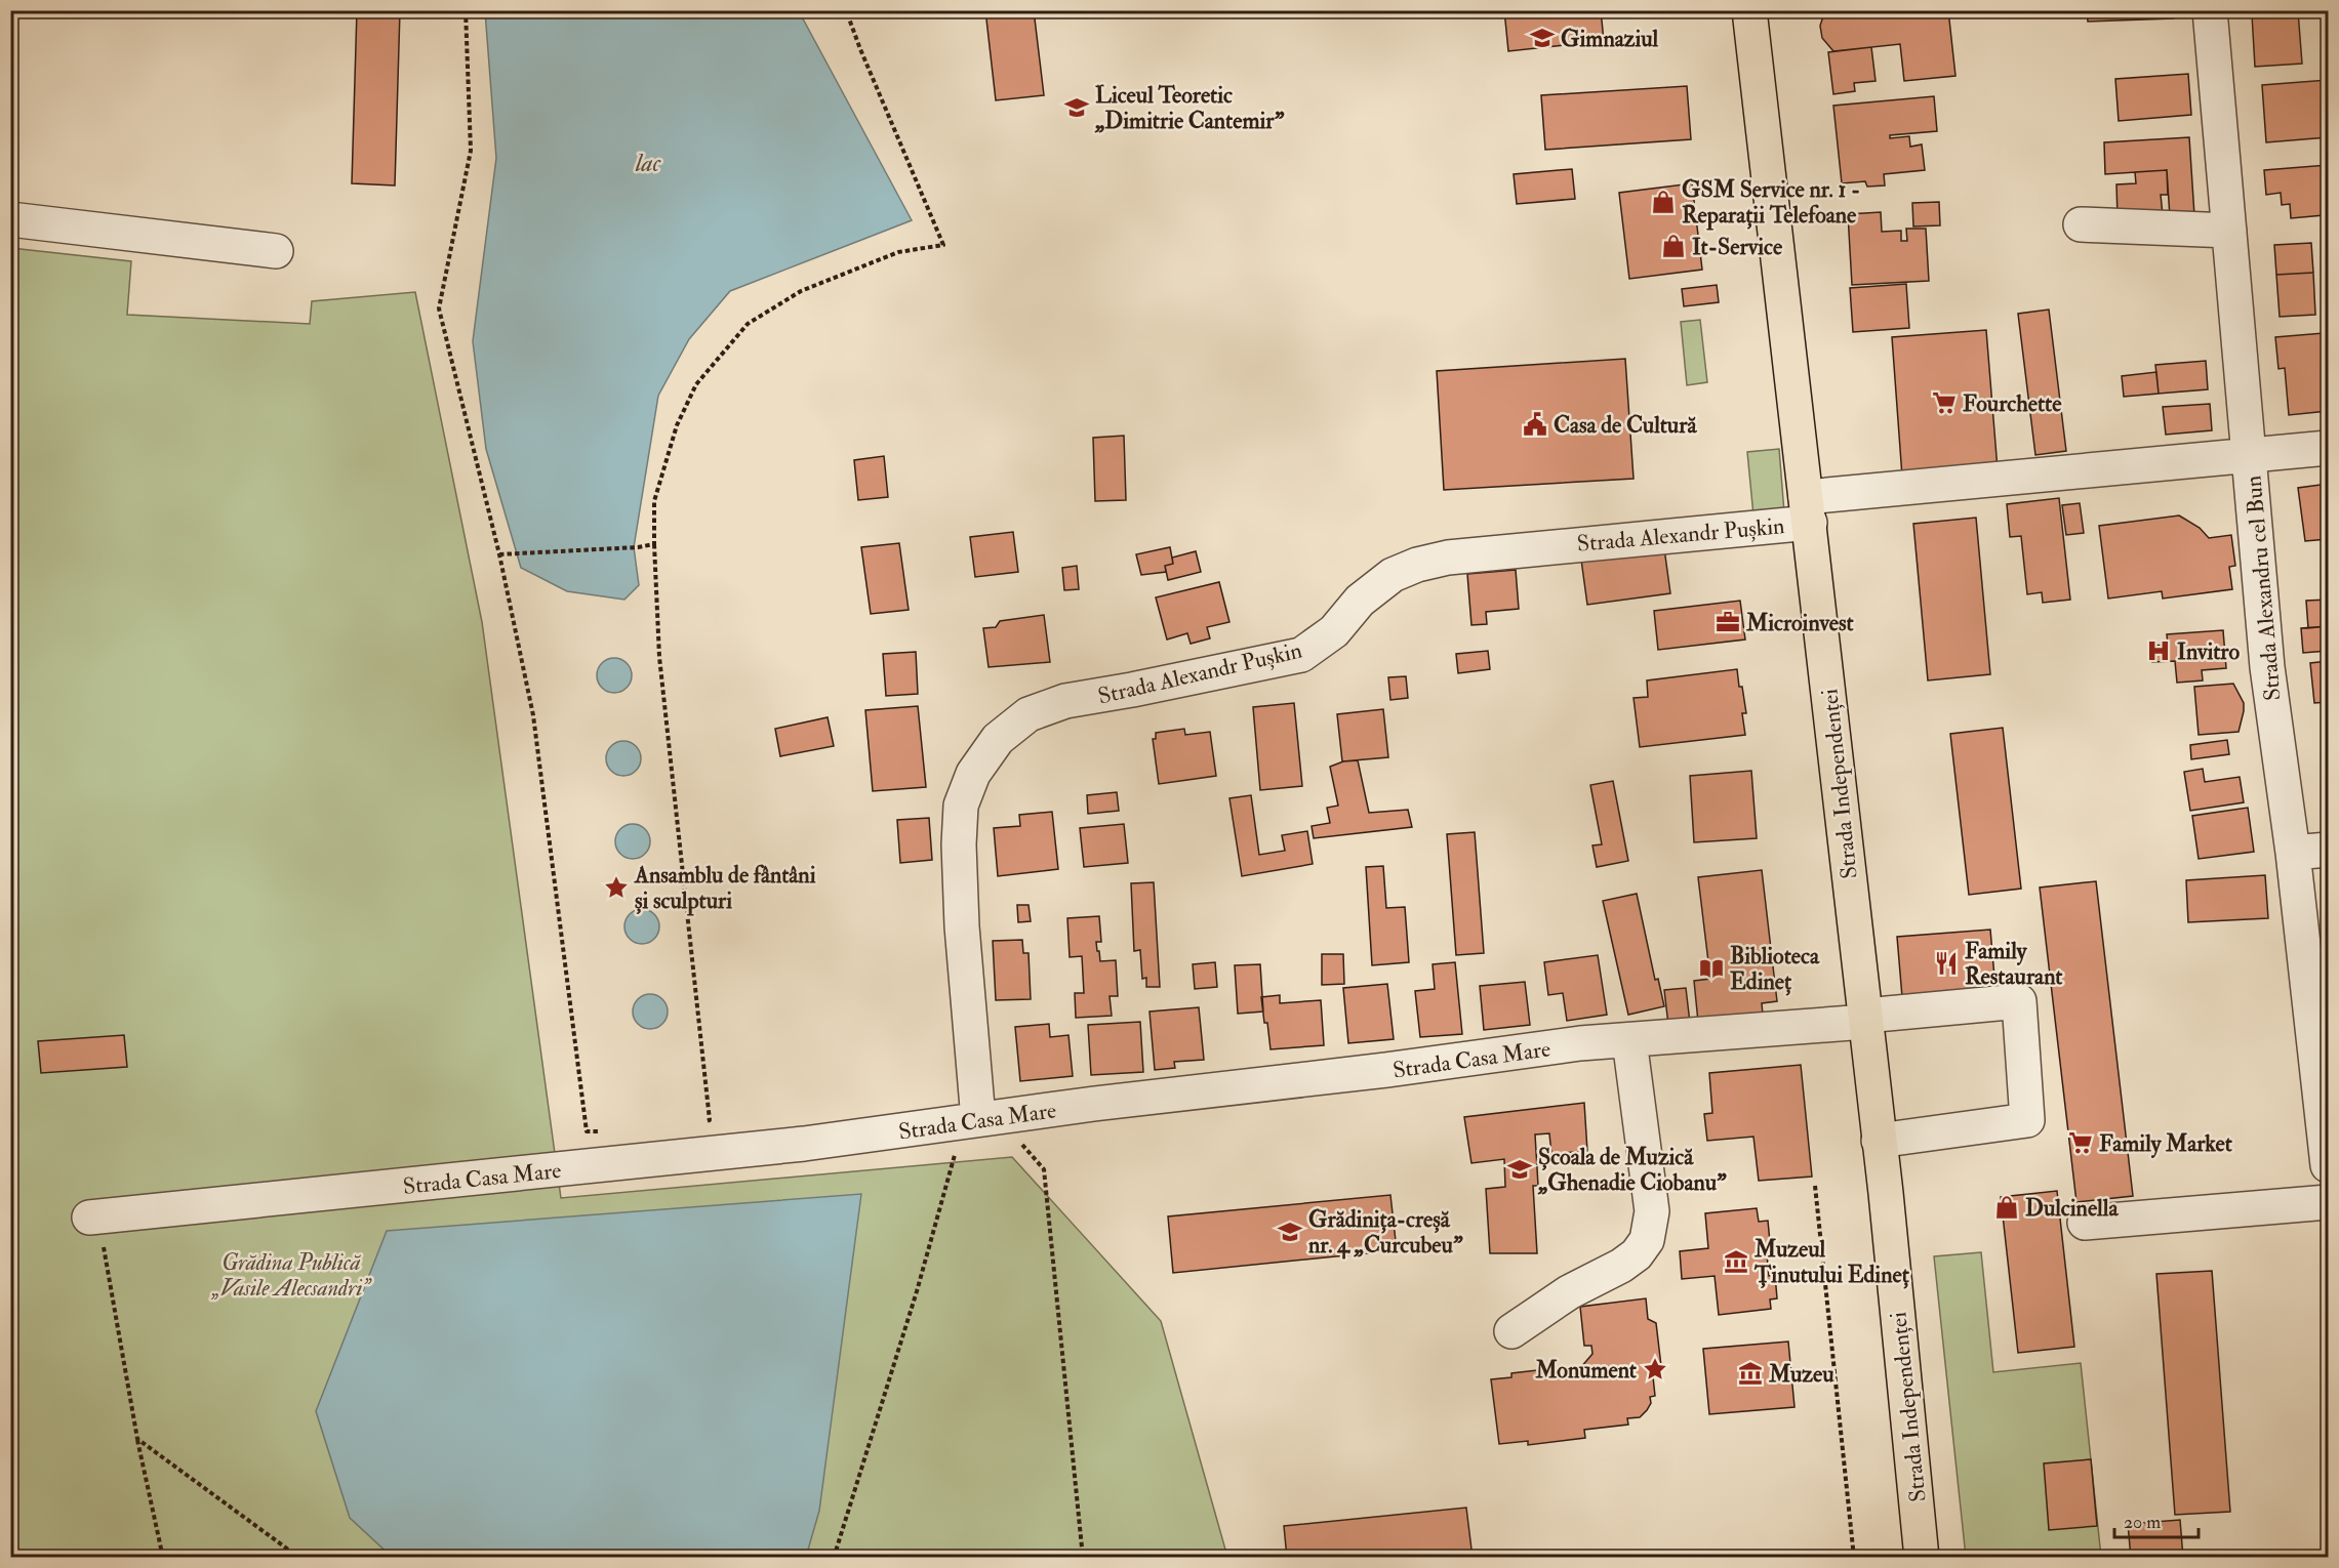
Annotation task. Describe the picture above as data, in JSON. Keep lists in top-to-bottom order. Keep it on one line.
{"streets":{"main road":["Strada Independenței"],"street":["Strada Alexandr Pușkin","Strada Alexandru cel Bun","Strada Casa Mare"]},"crossings":[["Strada Alexandr Pușkin","Strada Alexandru cel Bun"],["Strada Alexandr Pușkin","Strada Independenței"],["Strada Alexandr Pușkin","Strada Casa Mare"],["Strada Independenței","Strada Casa Mare"]],"water":["lac"],"parks":["Grădina Publică „Vasile Alecsandri”"],"places":{"school or university":["Gimnaziul","Liceul Teoretic „Dimitrie Cantemir”","Școala de Muzică „Ghenadie Ciobanu”","Grădinița-creșă nr. 4 „Curcubeu”"],"shop":["GSM Service nr. 1 - Reparații Telefoane","It-Service","Dulcinella"],"supermarket":["Fourchette","Family Market"],"public building":["Casa de Cultură"],"office":["Microinvest"],"hospital":["Invitro"],"place":["Ansamblu de fântâni și sculpturi","Monument"],"restaurant":["Family Restaurant"],"library":["Biblioteca Edineț"],"museum":["Muzeul Ținutului Edineț","Muzeu"]},"scale_bar":"20 m"}
